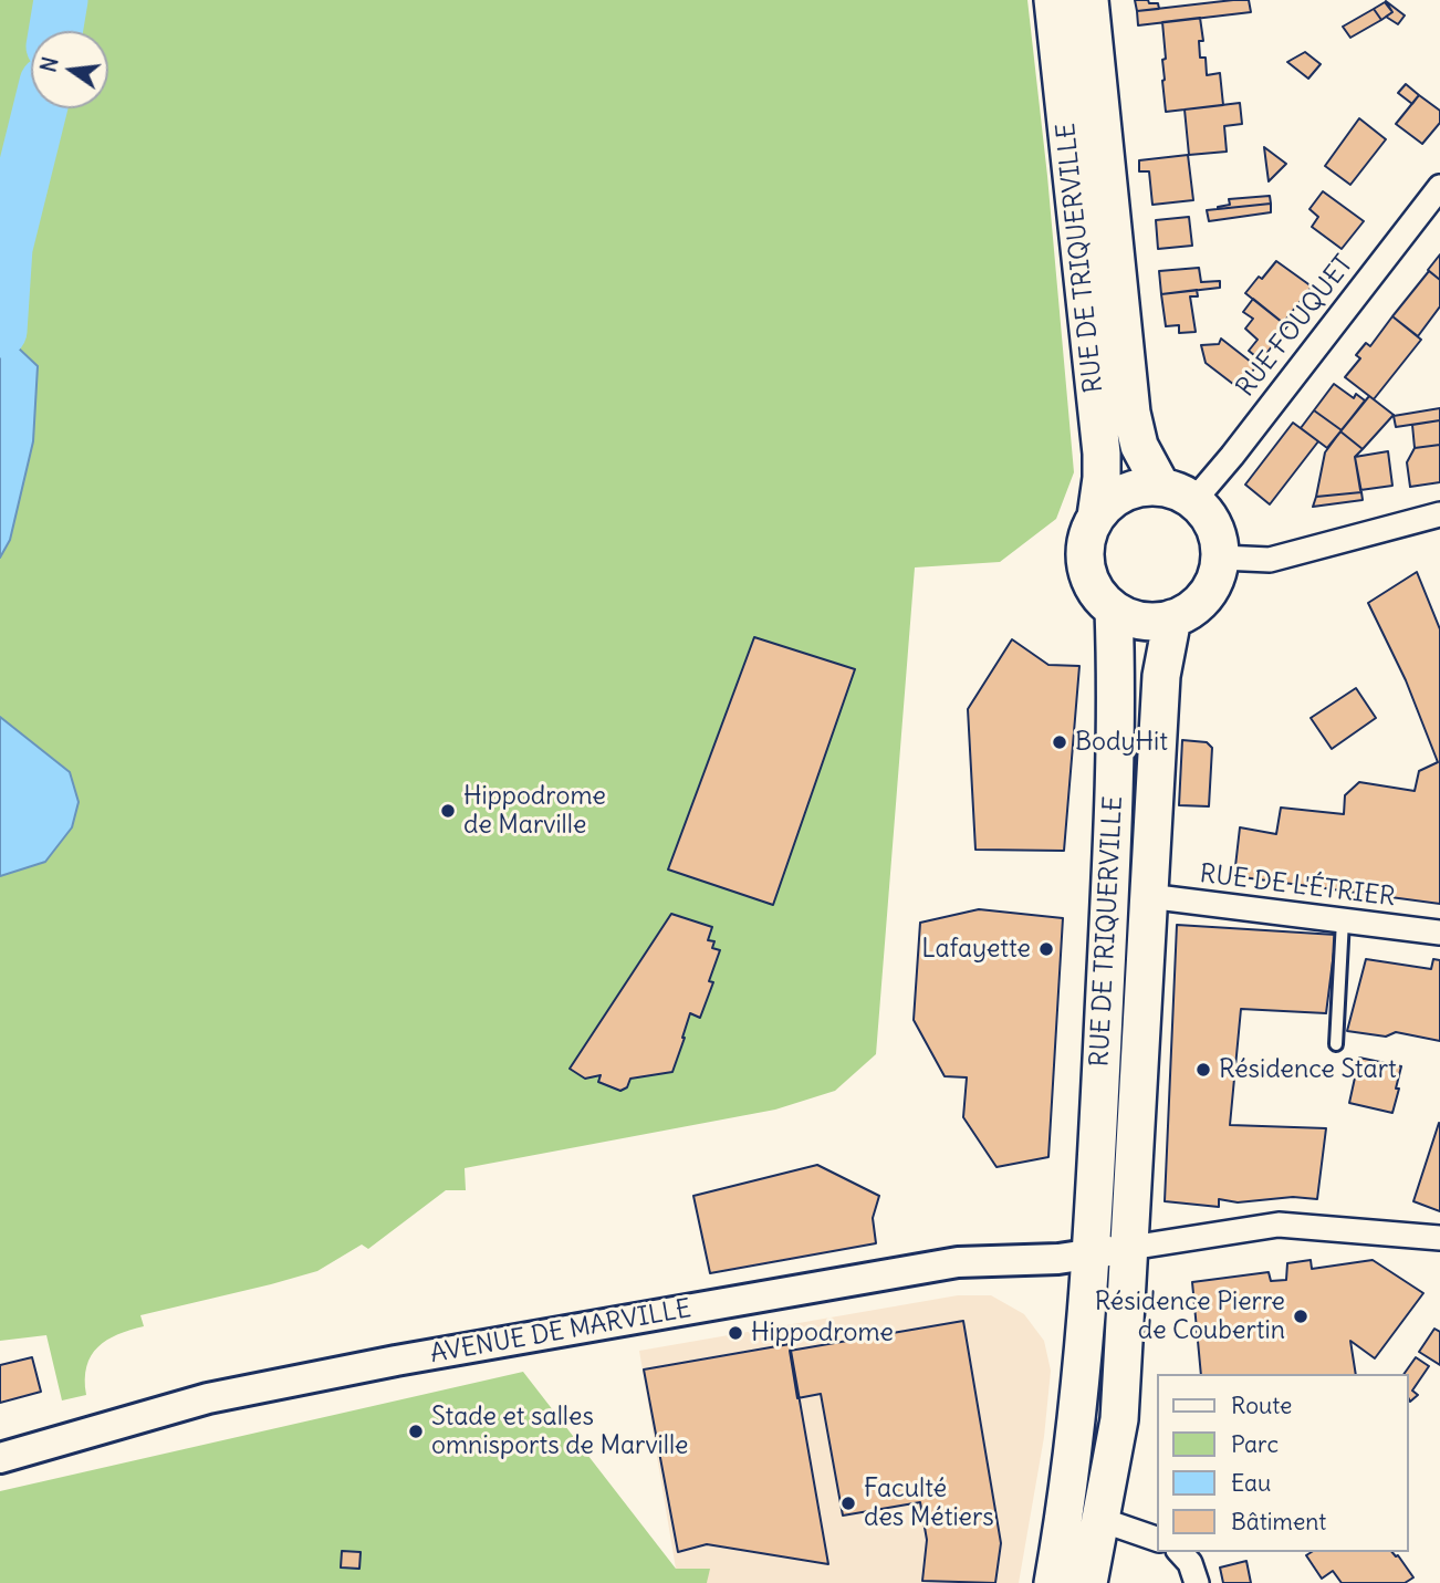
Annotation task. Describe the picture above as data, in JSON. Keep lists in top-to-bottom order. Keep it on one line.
{"streets":{"main road":["RUE DE TRIQUERVILLE"],"street":["RUE FOUQUET","RUE DE L'ÉTRIER","AVENUE DE MARVILLE"]},"crossings":[["RUE DE TRIQUERVILLE","RUE FOUQUET"],["RUE DE TRIQUERVILLE","RUE DE L'ÉTRIER"],["RUE DE TRIQUERVILLE","AVENUE DE MARVILLE"]],"places":["BodyHit","Hippodrome de Marville","Lafayette","Résidence Start","Résidence Pierre de Coubertin","Hippodrome","Stade et salles omnisports de Marville","Faculté des Métiers"],"legend":["Route","Parc","Eau","Bâtiment"],"north":"left"}
